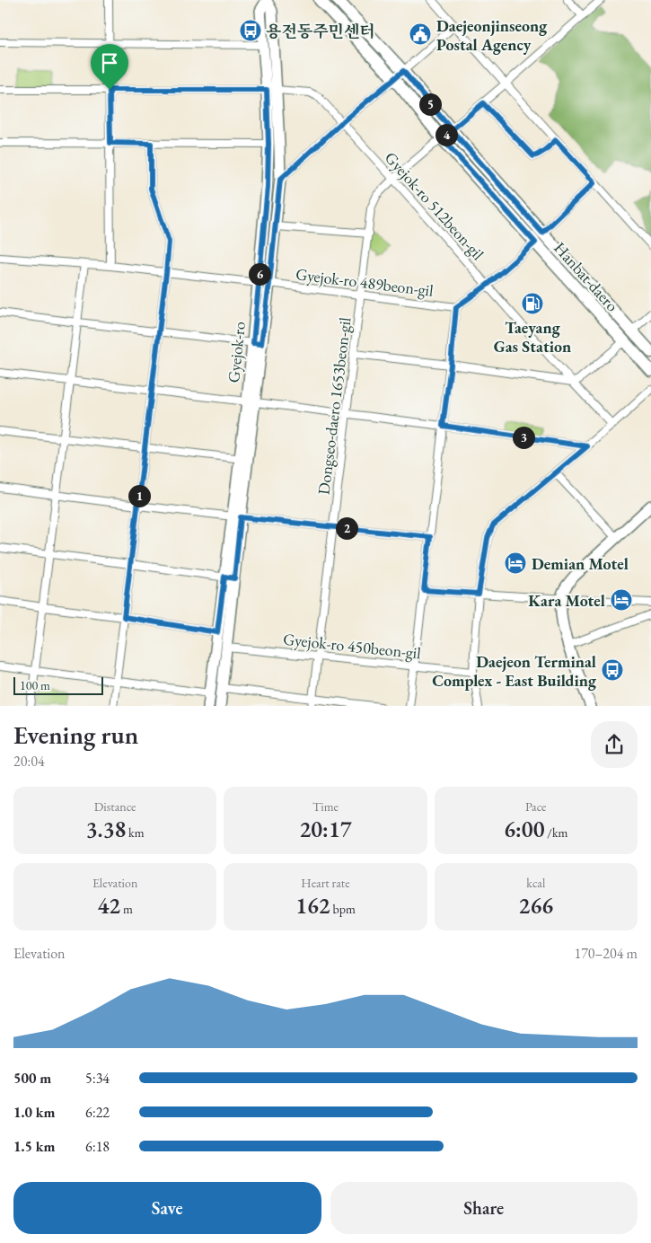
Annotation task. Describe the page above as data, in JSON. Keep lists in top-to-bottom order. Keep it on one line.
{"streets":{"main road":["Hanbat-daero","Gyejok-ro"],"street":["Gyejok-ro 512beon-gil","Gyejok-ro 489beon-gil","Dongseo-daero 1653beon-gil","Gyejok-ro 450beon-gil"]},"crossings":[["Gyejok-ro 512beon-gil","Gyejok-ro"],["Gyejok-ro 512beon-gil","Dongseo-daero 1653beon-gil"],["Hanbat-daero","Dongseo-daero 1653beon-gil"],["Gyejok-ro 489beon-gil","Gyejok-ro"],["Gyejok-ro 489beon-gil","Dongseo-daero 1653beon-gil"],["Gyejok-ro","Gyejok-ro 450beon-gil"],["Dongseo-daero 1653beon-gil","Gyejok-ro 450beon-gil"]],"places":{"bus stop":["용전동주민센터","Daejeon Terminal Complex - East Building"],"public building":["Daejeonjinseong Postal Agency"],"fuel station":["Taeyang Gas Station"],"hotel":["Demian Motel","Kara Motel"]},"scale_bar":"100 m","page":{"pins":["5","4","6","3","1","2"],"scale":"100 m","heading":["Evening run","20:04"],"stats":[["Distance","3.38 km"],["Time","20:17"],["Pace","6:00 /km"],["Elevation","42 m"],["Heart rate","162 bpm"],["kcal","266"]],"chart":["Elevation","170–204 m"],"list":[{"name":"500 m","note":"5:34"},{"name":"1.0 km","note":"6:22"},{"name":"1.5 km","note":"6:18"}],"buttons":["Save","Share"]}}
